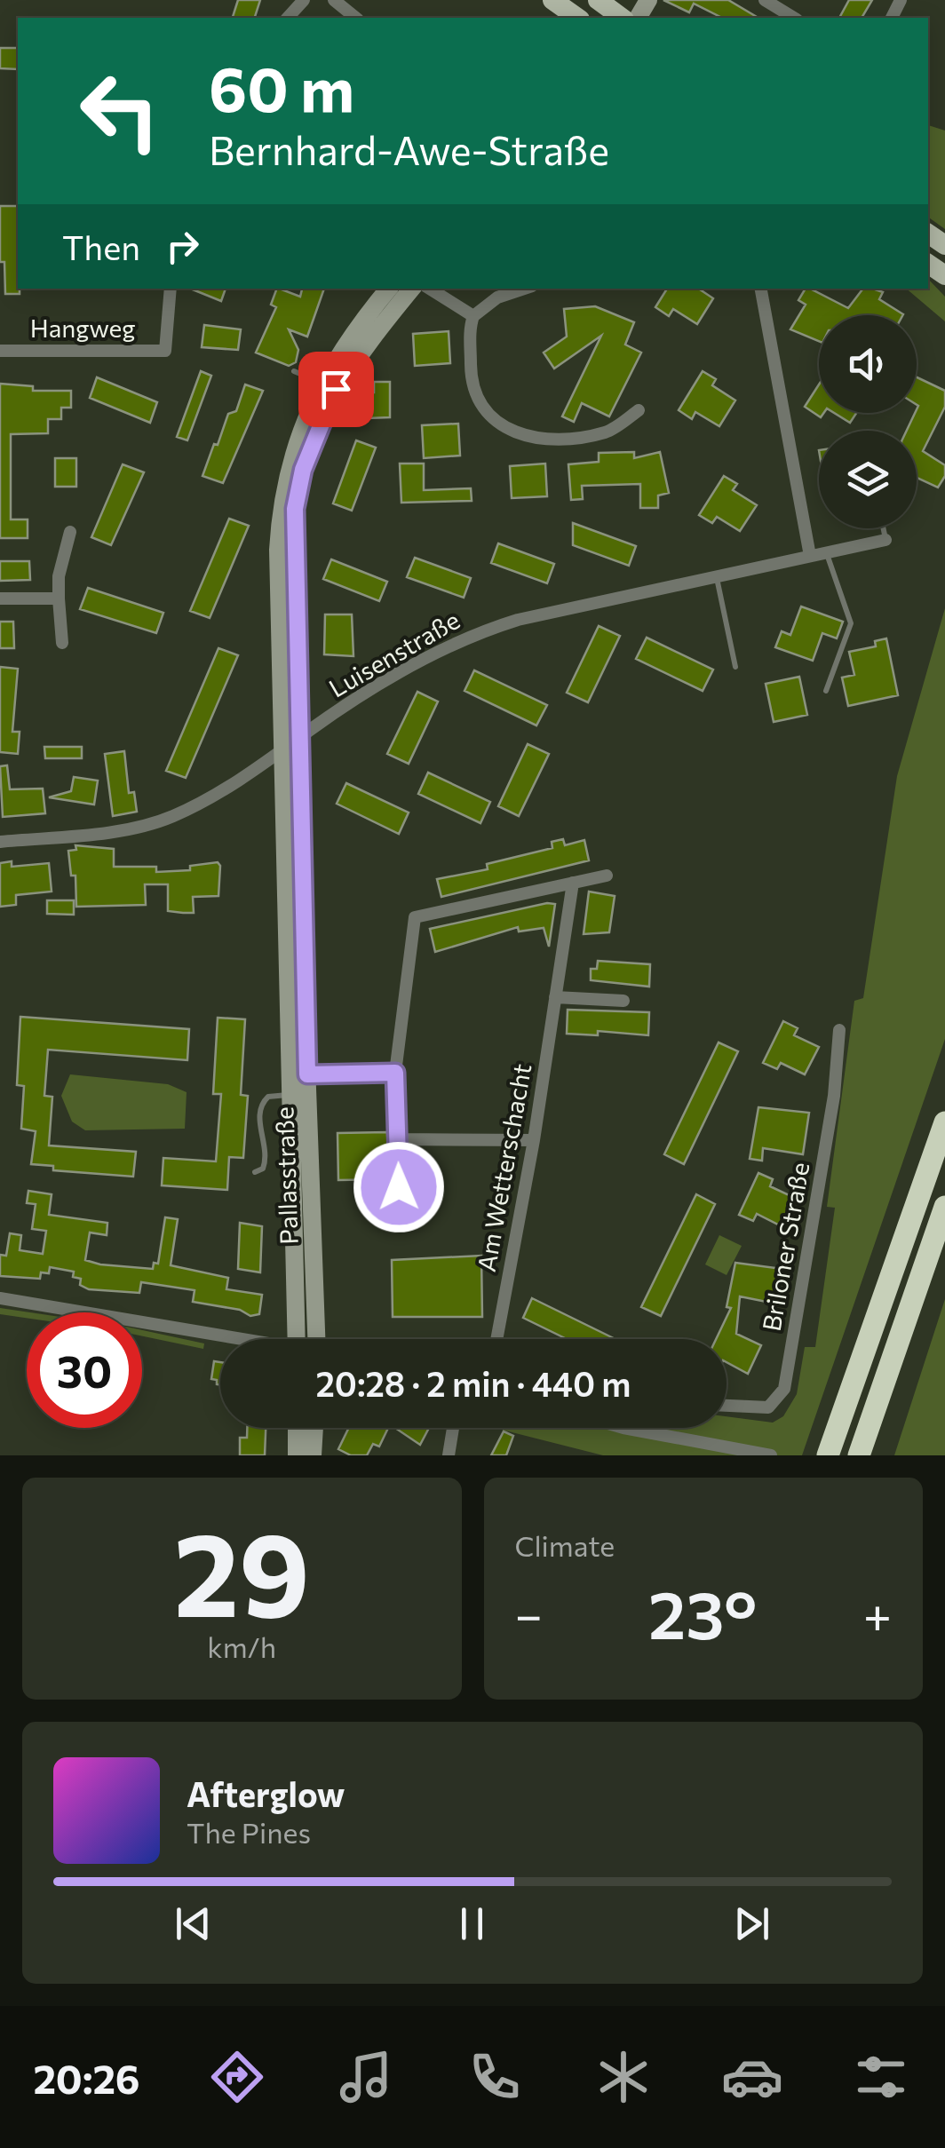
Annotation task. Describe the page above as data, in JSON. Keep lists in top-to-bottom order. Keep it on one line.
{"streets":{"main road":["Pallasstraße"],"street":["Hangweg","Luisenstraße","Am Wetterschacht","Briloner Straße"]},"crossings":[["Luisenstraße","Pallasstraße"]],"page":{"turn":["60 m","Bernhard-Awe-Straße"],"then":"Then","limit":"30","trip":"20:28 · 2 min · 440 m","tile":[["29","km/h"],"Climate"],"heat":["−","23°","+"],"song":["Afterglow","The Pines"],"tabs":"20:26"}}
